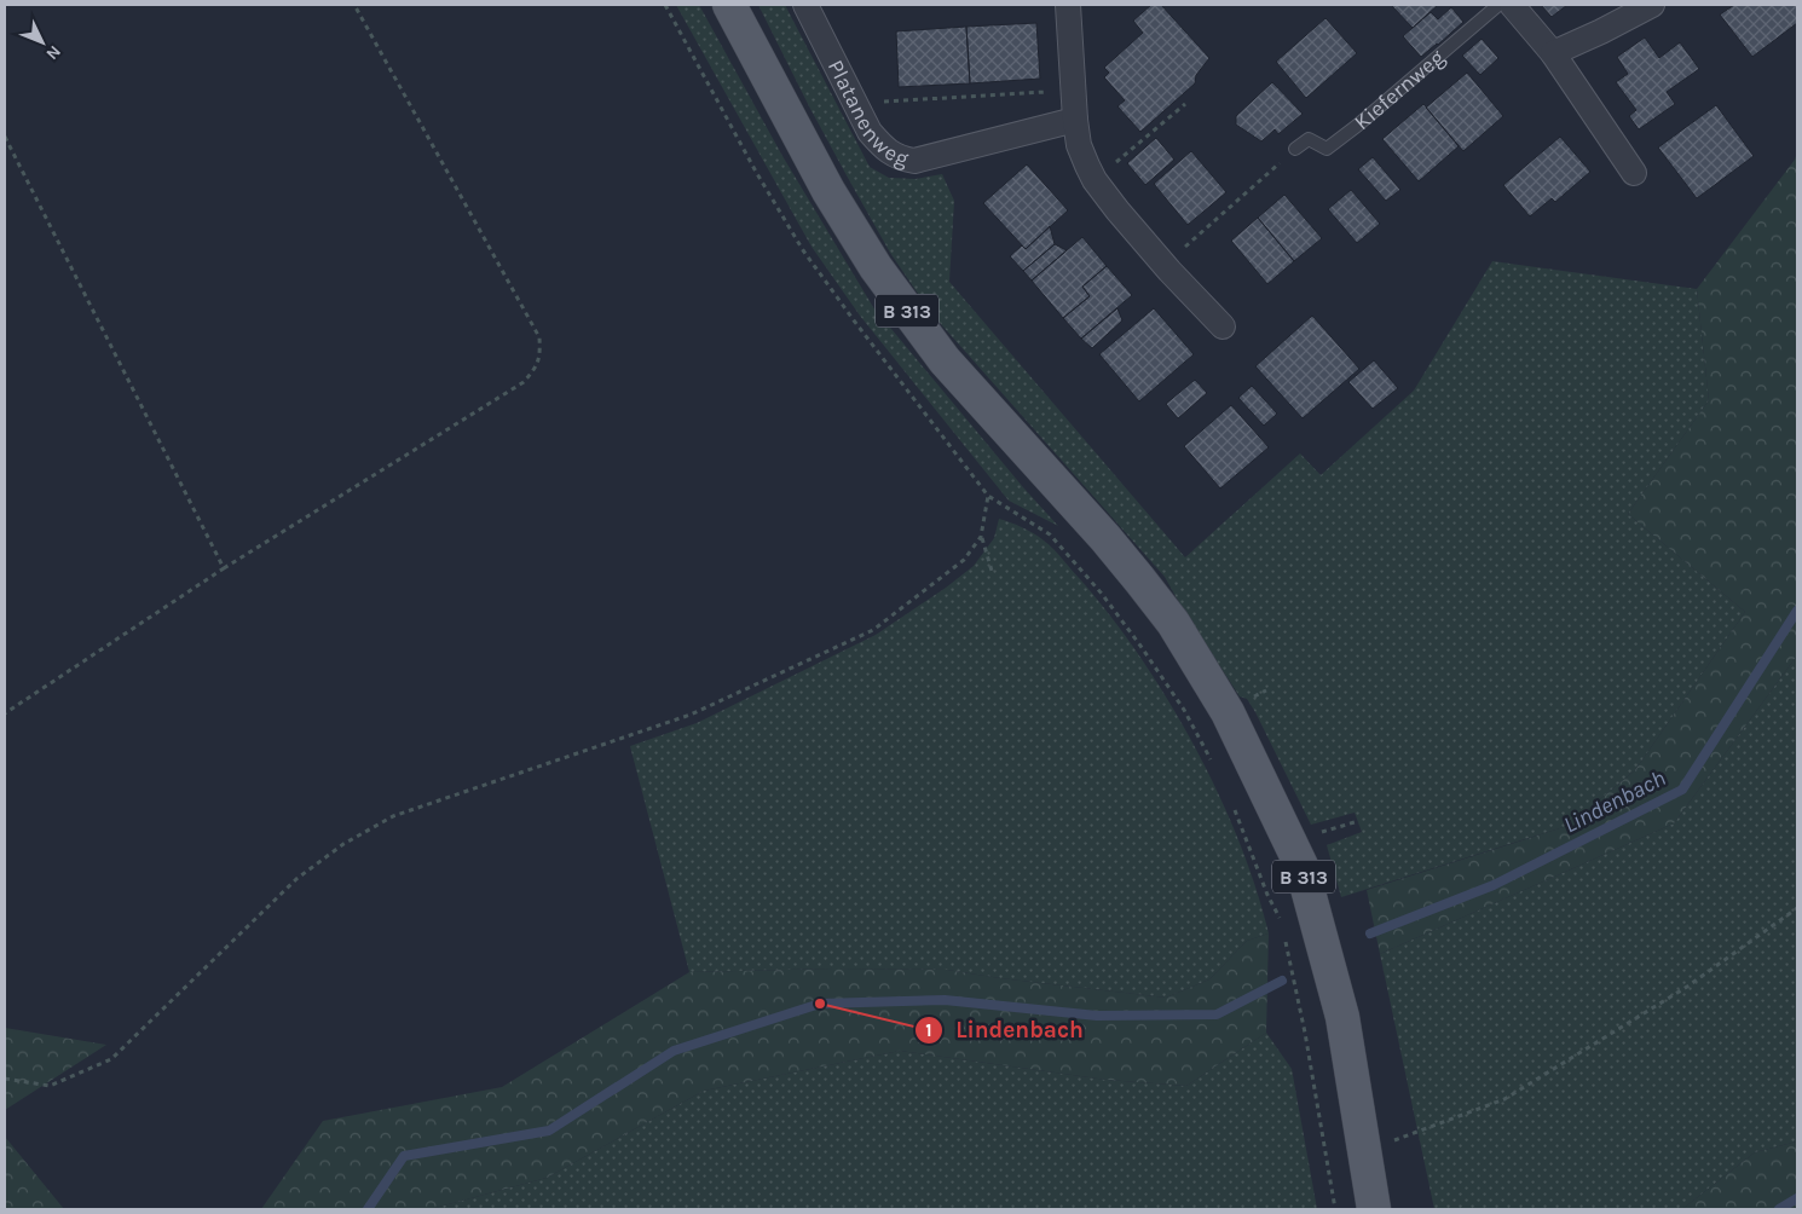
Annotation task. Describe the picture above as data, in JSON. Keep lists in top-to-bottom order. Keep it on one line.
{"streets":{"main road":["B 313"],"street":["Platanenweg"],"lane":["Kiefernweg"]},"water":["Lindenbach"],"places":["Lindenbach"],"north":"bottom right"}
